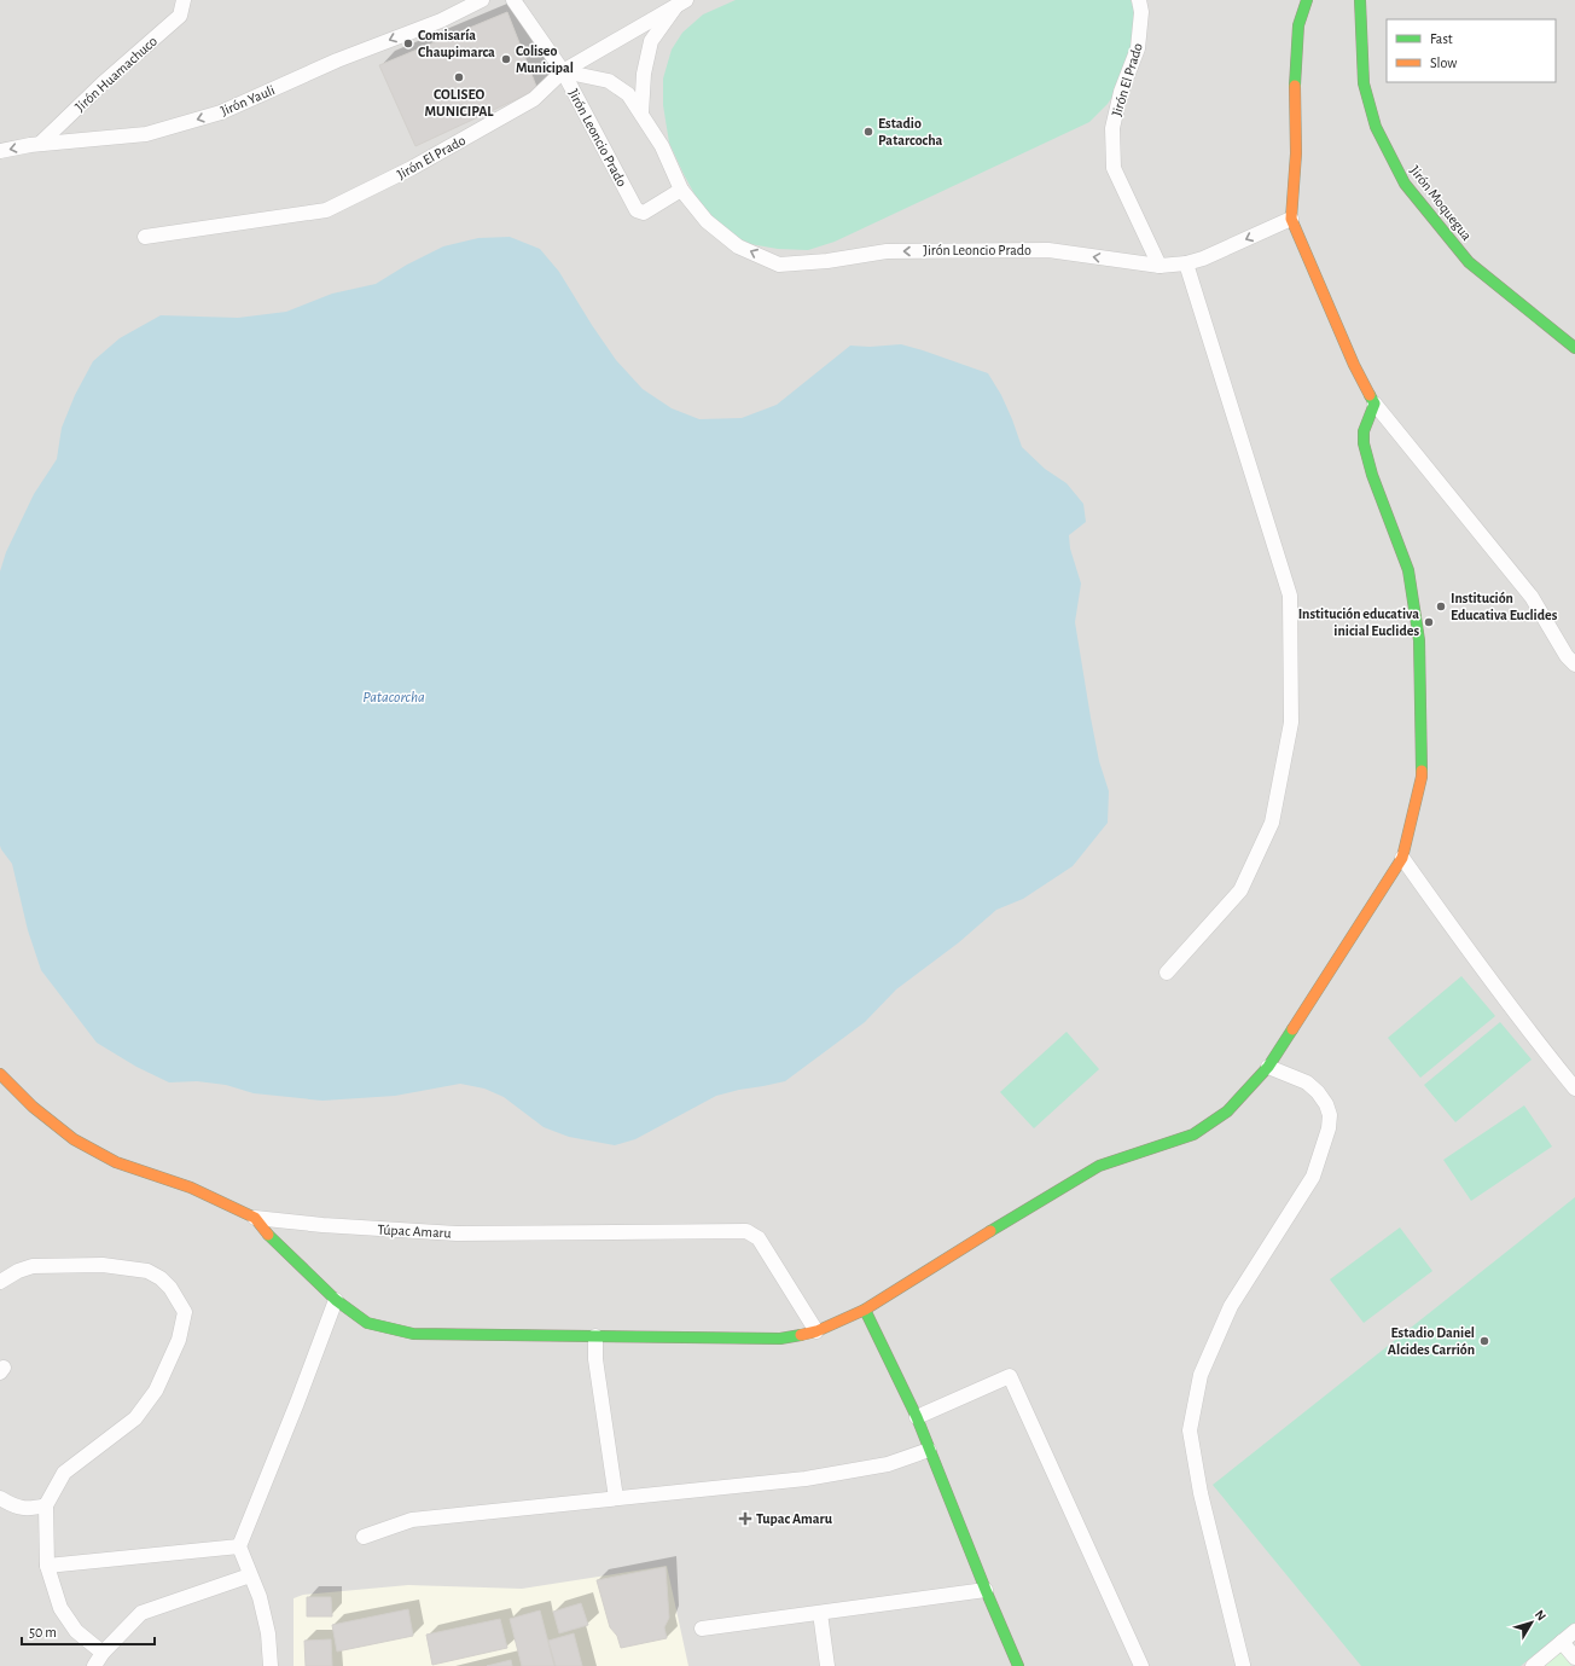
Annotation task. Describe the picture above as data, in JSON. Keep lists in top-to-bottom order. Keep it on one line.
{"streets":{"street":["Jirón Huamachuco","Jirón El Prado","Jirón Yauli","Jirón Leoncio Prado","Jirón Moquegua","Túpac Amaru"]},"crossings":[["Jirón Huamachuco","Jirón Yauli"],["Jirón El Prado","Jirón Leoncio Prado"]],"one_way":["Jirón Yauli","Jirón Leoncio Prado"],"water":["Patacorcha"],"places":{"other":["Comisaría Chaupimarca","Coliseo Municipal","COLISEO MUNICIPAL","Estadio Patarcocha","Institución Educativa Euclides","Institución educativa inicial Euclides","Estadio Daniel Alcides Carrión"],"health":["Tupac Amaru"]},"legend":["Fast","Slow"],"scale_bar":"50 m","north":"top right"}
